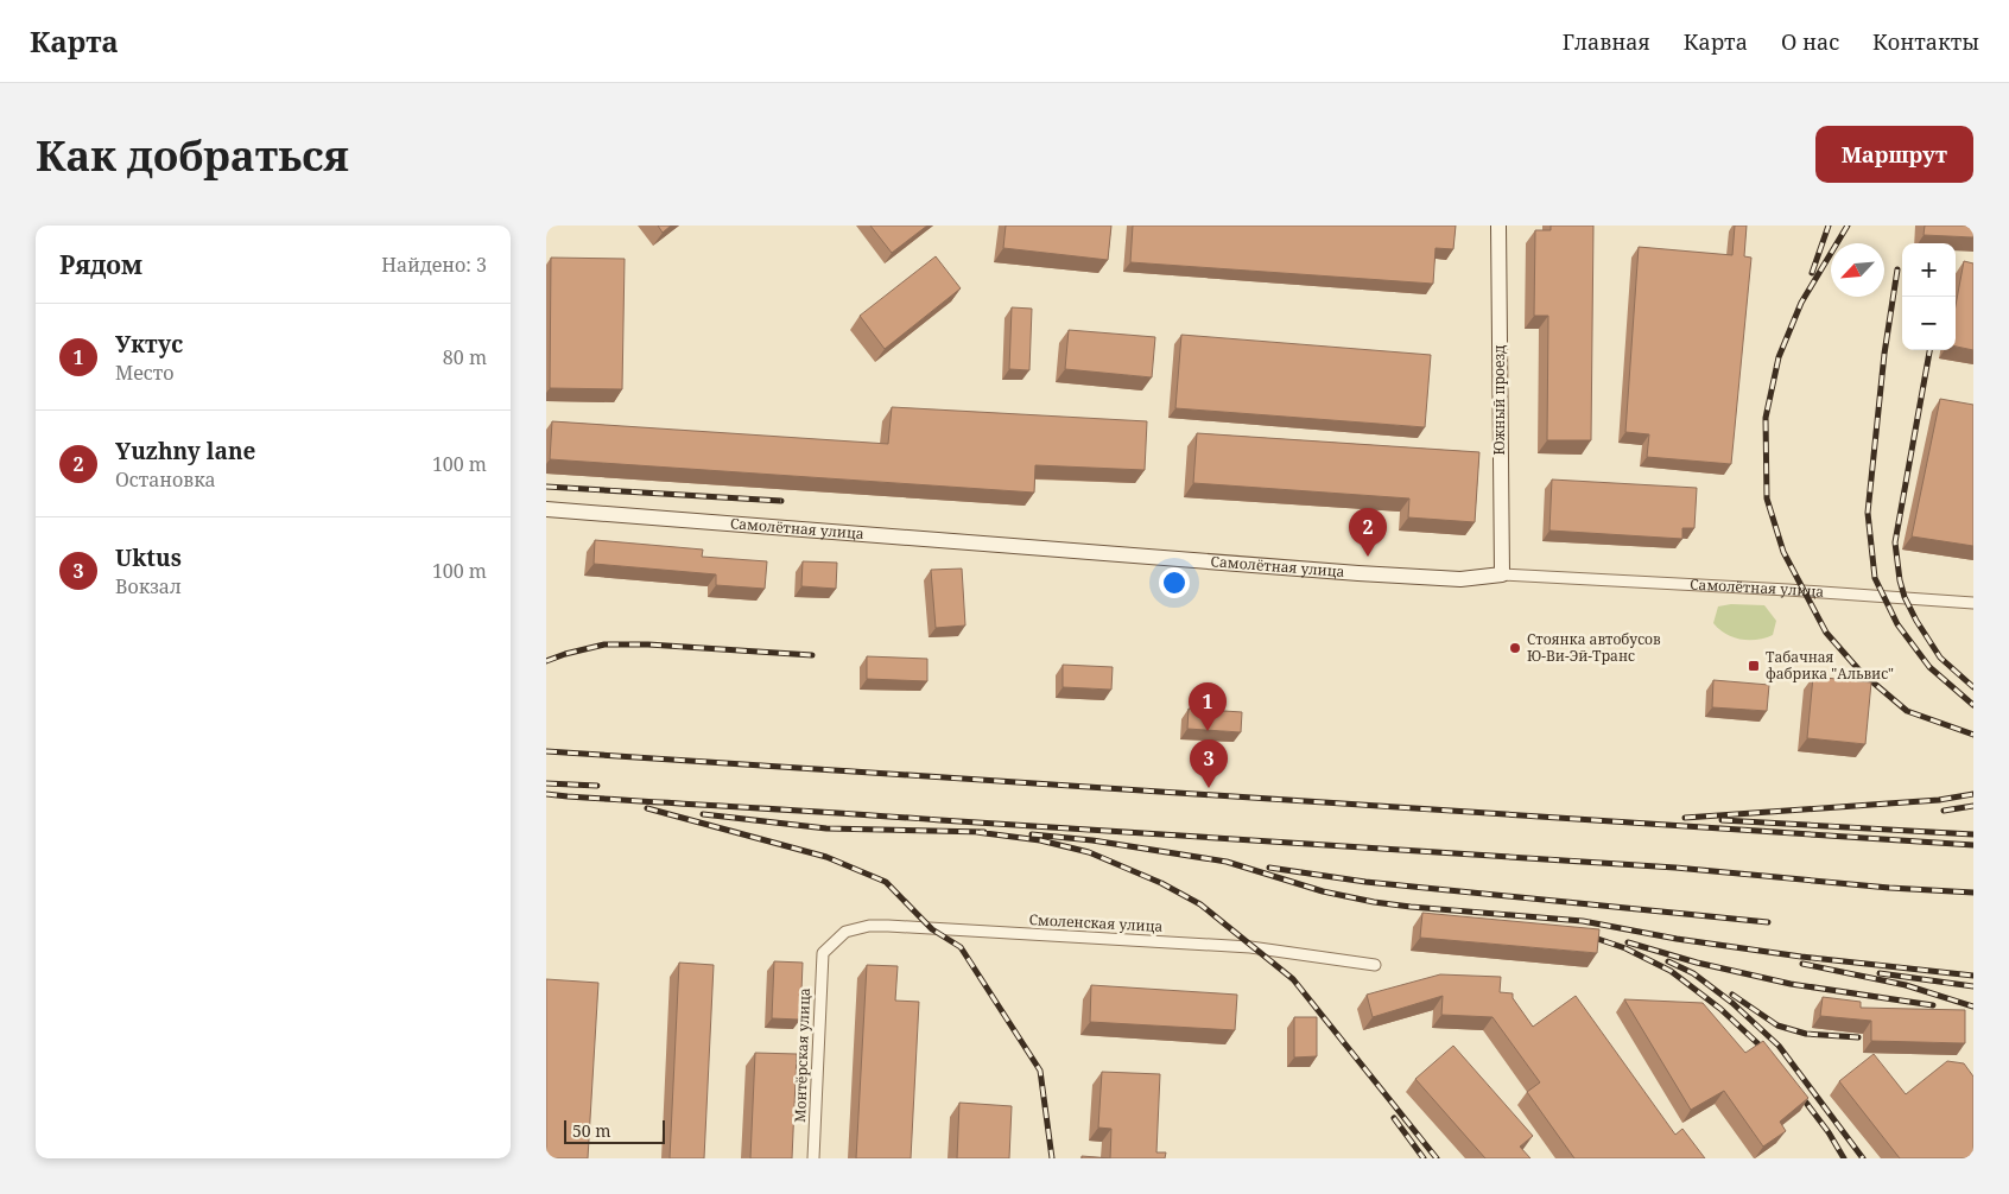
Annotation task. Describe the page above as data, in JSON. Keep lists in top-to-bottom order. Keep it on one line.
{"streets":{"main road":["Южный проезд","Самолётная улица"],"street":["Смоленская улица","Монтёрская улица"]},"crossings":[["Южный проезд","Самолётная улица"],["Смоленская улица","Монтёрская улица"]],"places":{"other":["Стоянка автобусов Ю-Ви-Эй-Транс"],"transit":["Табачная фабрика \"Альвис\""]},"scale_bar":"50 m","north":"bottom left","page":{"header":"Карта","nav":["Главная","Карта","О нас","Контакты"],"buttons":"Маршрут","title":"Как добраться","heading":["Рядом","Найдено: 3"],"map_buttons":["+","−"],"list":[{"mark":"1","name":"Уктус","note":"Место","value":"80 m"},{"mark":"2","name":"Yuzhny lane","note":"Остановка","value":"100 m"},{"mark":"3","name":"Uktus","note":"Вокзал","value":"100 m"}],"pins":["2","1","3"],"scale":"50 m"}}
